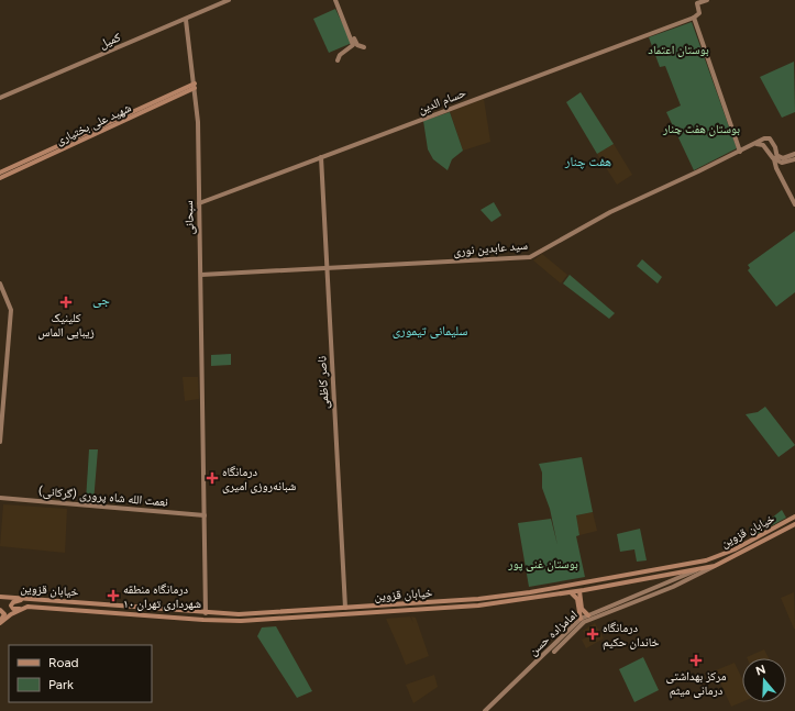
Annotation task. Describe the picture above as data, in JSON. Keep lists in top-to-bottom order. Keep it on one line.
{"streets":{"main road":["کمیل","حسام الدین","شهید علی بختیاری","سبحانی","سید عابدین نوری","ناصر کاظمی","نعمت الله شاه پروری (گرکانی)","خیابان قزوین","امامزاده حسن"]},"crossings":[["کمیل","سبحانی"],["حسام الدین","سبحانی"],["حسام الدین","ناصر کاظمی"],["شهید علی بختیاری","سبحانی"],["سبحانی","سید عابدین نوری"],["سبحانی","نعمت الله شاه پروری (گرکانی)"],["سبحانی","خیابان قزوین"],["سید عابدین نوری","ناصر کاظمی"],["ناصر کاظمی","خیابان قزوین"],["خیابان قزوین","امامزاده حسن"]],"districts":["هفت چنار","جی","سلیمانی تیموری"],"parks":["بوستان اعتماد","بوستان هفت چنار","بوستان غنی پور"],"places":{"health":["کلینیک زیبایی الماس","درمانگاه شبانه‌روزی امیری","درمانگاه منطقه ۱۰ شهرداری تهران","درمانگاه خاندان حکیم","مرکز بهداشتی درمانی میثم"]},"legend":["Road","Park"],"north":"top"}
